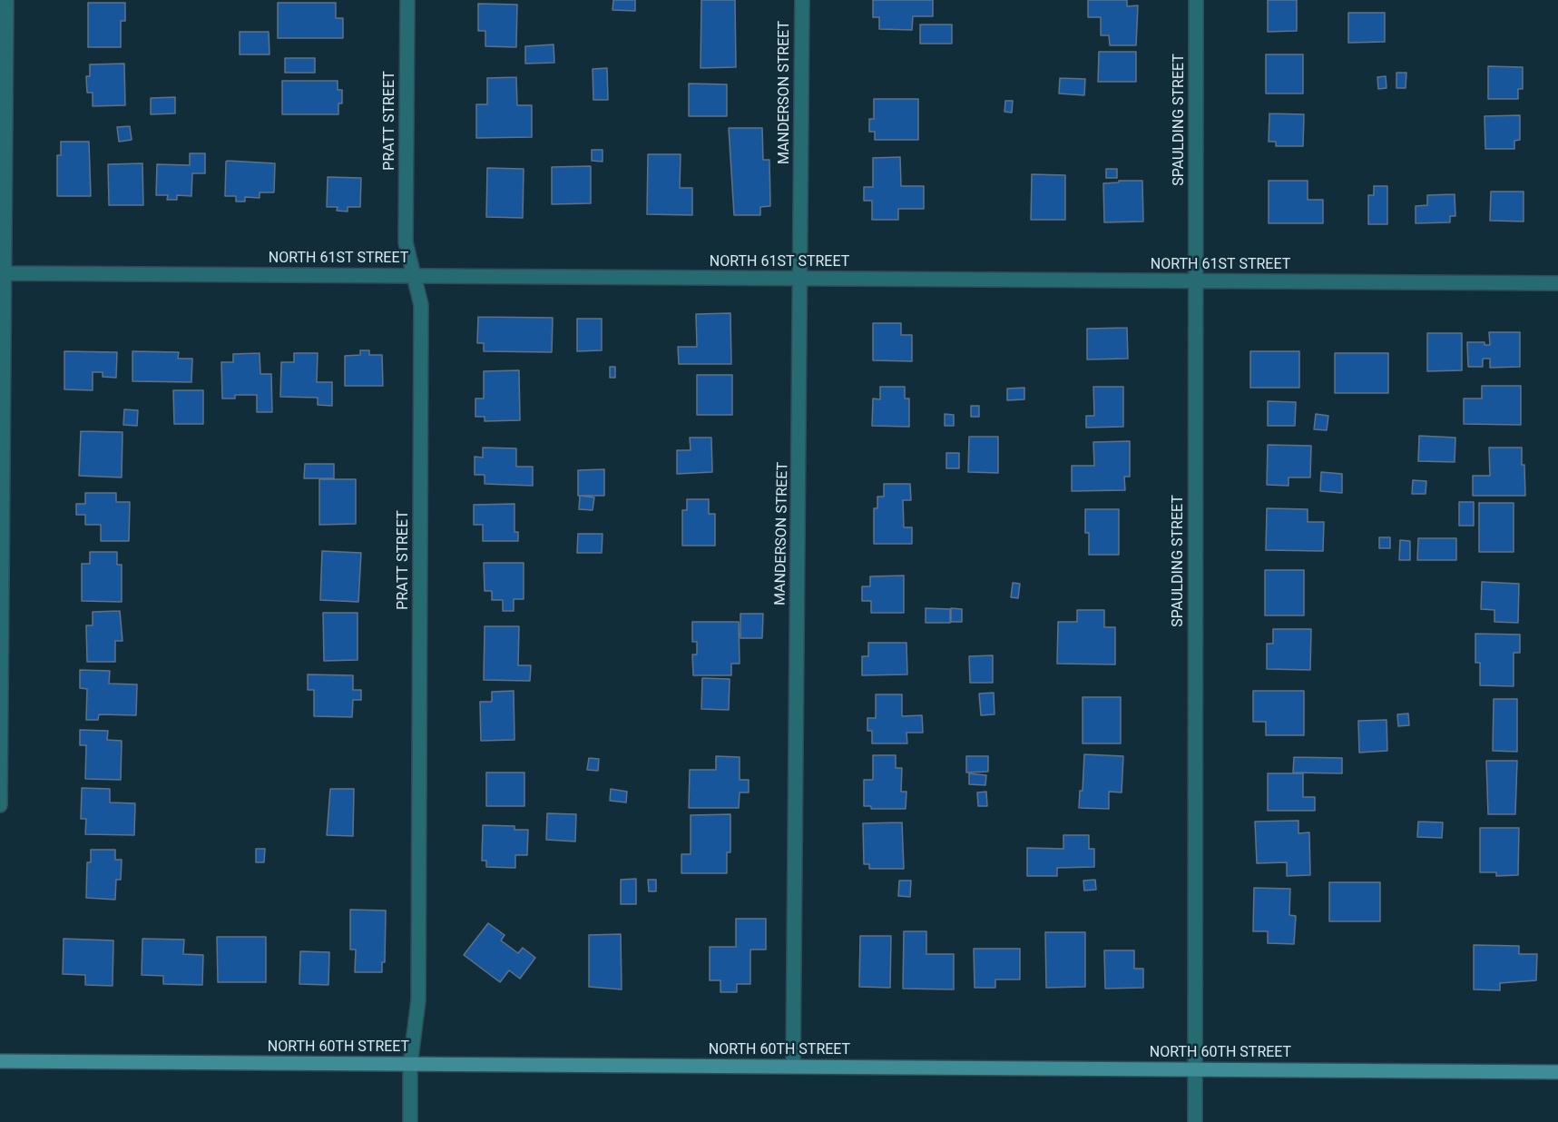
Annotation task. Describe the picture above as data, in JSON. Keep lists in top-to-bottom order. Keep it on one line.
{"streets":{"main road":["NORTH 60TH STREET"],"street":["MANDERSON STREET","SPAULDING STREET","PRATT STREET","NORTH 61ST STREET"]},"crossings":[["MANDERSON STREET","NORTH 61ST STREET"],["MANDERSON STREET","NORTH 60TH STREET"],["SPAULDING STREET","NORTH 61ST STREET"],["SPAULDING STREET","NORTH 60TH STREET"],["PRATT STREET","NORTH 61ST STREET"],["PRATT STREET","NORTH 60TH STREET"]]}
